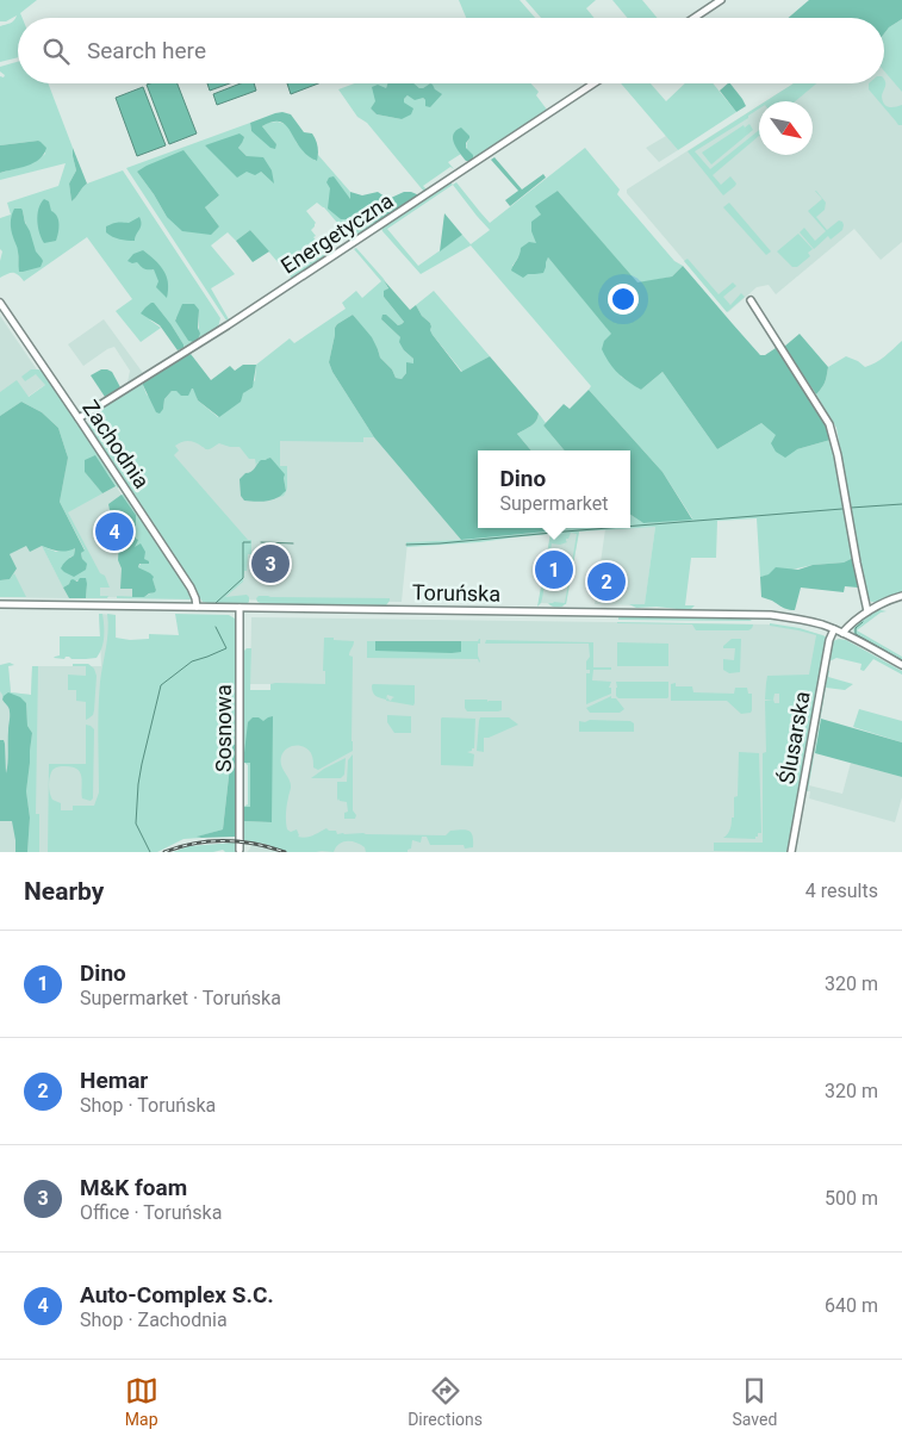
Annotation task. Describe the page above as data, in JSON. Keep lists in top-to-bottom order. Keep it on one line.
{"streets":{"street":["Energetyczna","Zachodnia","Toruńska","Sosnowa","Ślusarska"]},"crossings":[["Energetyczna","Zachodnia"],["Zachodnia","Toruńska"],["Toruńska","Sosnowa"],["Toruńska","Ślusarska"]],"north":"bottom right","page":{"search":"Search here","popup":["Dino","Supermarket"],"pins":["4","3","1","2"],"heading":["Nearby","4 results"],"list":[{"mark":"1","name":"Dino","note":"Supermarket · Toruńska","value":"320 m"},{"mark":"2","name":"Hemar","note":"Shop · Toruńska","value":"320 m"},{"mark":"3","name":"M&K foam","note":"Office · Toruńska","value":"500 m"},{"mark":"4","name":"Auto-Complex S.C.","note":"Shop · Zachodnia","value":"640 m"}],"nav":["Map","Directions","Saved"]}}
